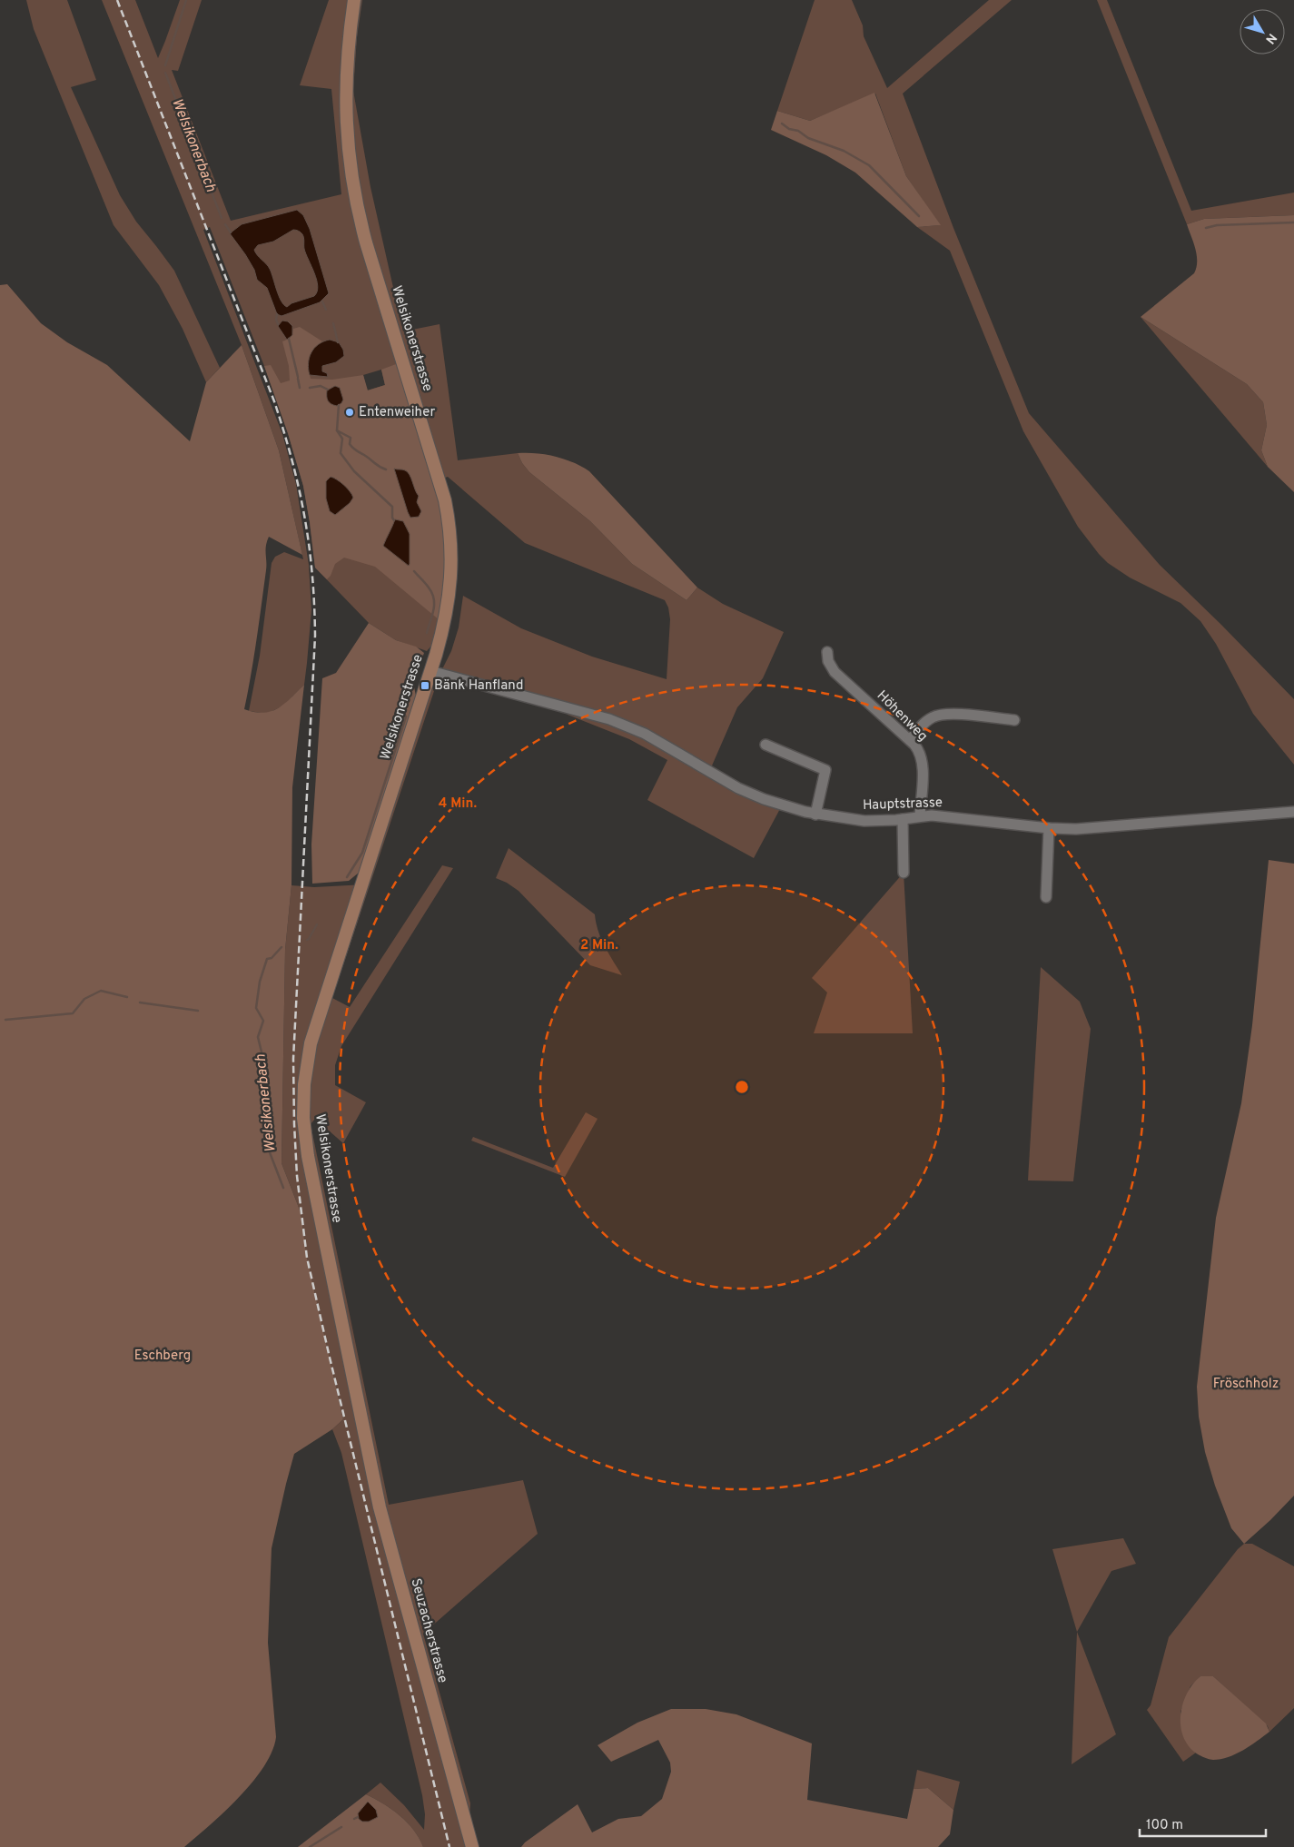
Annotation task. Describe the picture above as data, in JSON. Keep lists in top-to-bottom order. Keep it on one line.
{"streets":{"main road":["Welsikonerstrasse","Seuzacherstrasse"],"street":["Höhenweg","Hauptstrasse"]},"crossings":[["Welsikonerstrasse","Hauptstrasse"],["Welsikonerstrasse","Seuzacherstrasse"],["Höhenweg","Hauptstrasse"]],"water":["Welsikonerbach"],"parks":["Eschberg","Fröschholz"],"places":{"other":["Entenweiher"],"transit":["Bänk Hanfland"]},"scale_bar":"100 m","north":"bottom right","rings":["4 Min.","2 Min."]}
